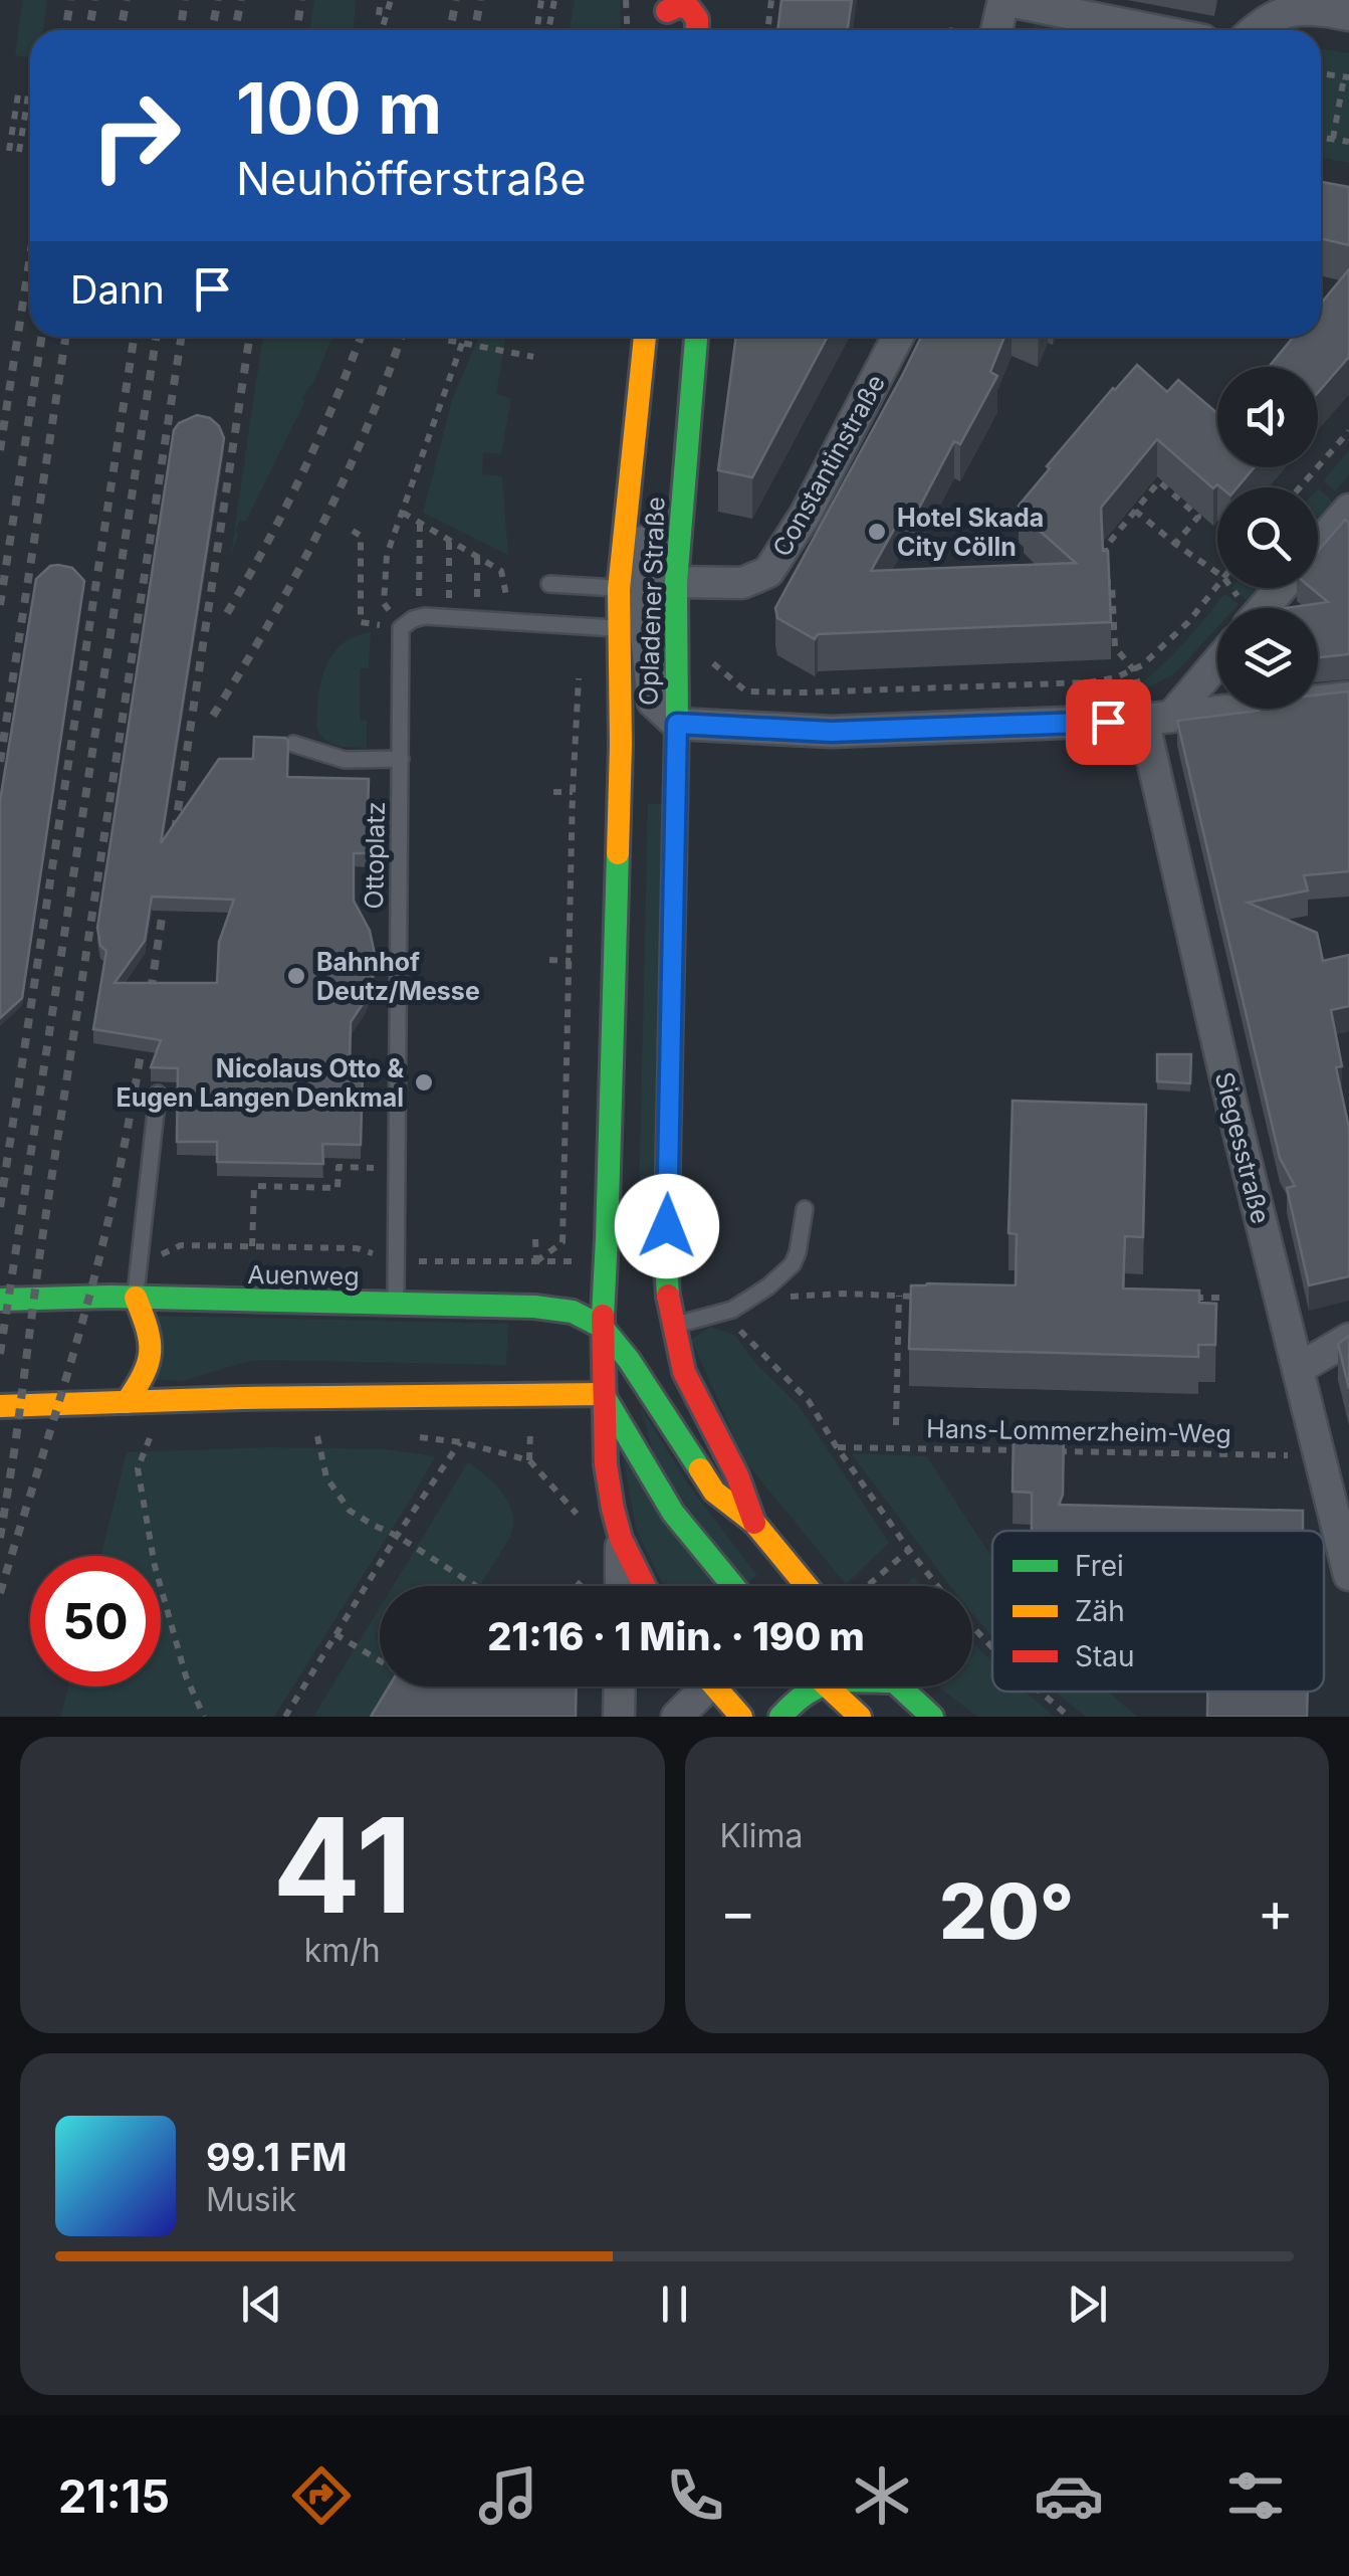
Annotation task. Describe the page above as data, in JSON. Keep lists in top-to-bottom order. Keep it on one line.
{"streets":{"main road":["Opladener Straße","Auenweg"],"street":["Constantinstraße","Siegesstraße"],"lane":["Ottoplatz"],"path":["Hans-Lommerzheim-Weg"]},"crossings":[["Constantinstraße","Opladener Straße"],["Opladener Straße","Auenweg"],["Ottoplatz","Auenweg"],["Siegesstraße","Hans-Lommerzheim-Weg"]],"places":["Hotel Skada City Cölln","Bahnhof Deutz/Messe","Nicolaus Otto & Eugen Langen Denkmal"],"legend":["Frei","Zäh","Stau"],"page":{"turn":["100 m","Neuhöfferstraße"],"then":"Dann","limit":"50","trip":"21:16 · 1 Min. · 190 m","tile":[["41","km/h"],"Klima"],"heat":["−","20°","+"],"song":["99.1 FM","Musik"],"tabs":"21:15"}}
